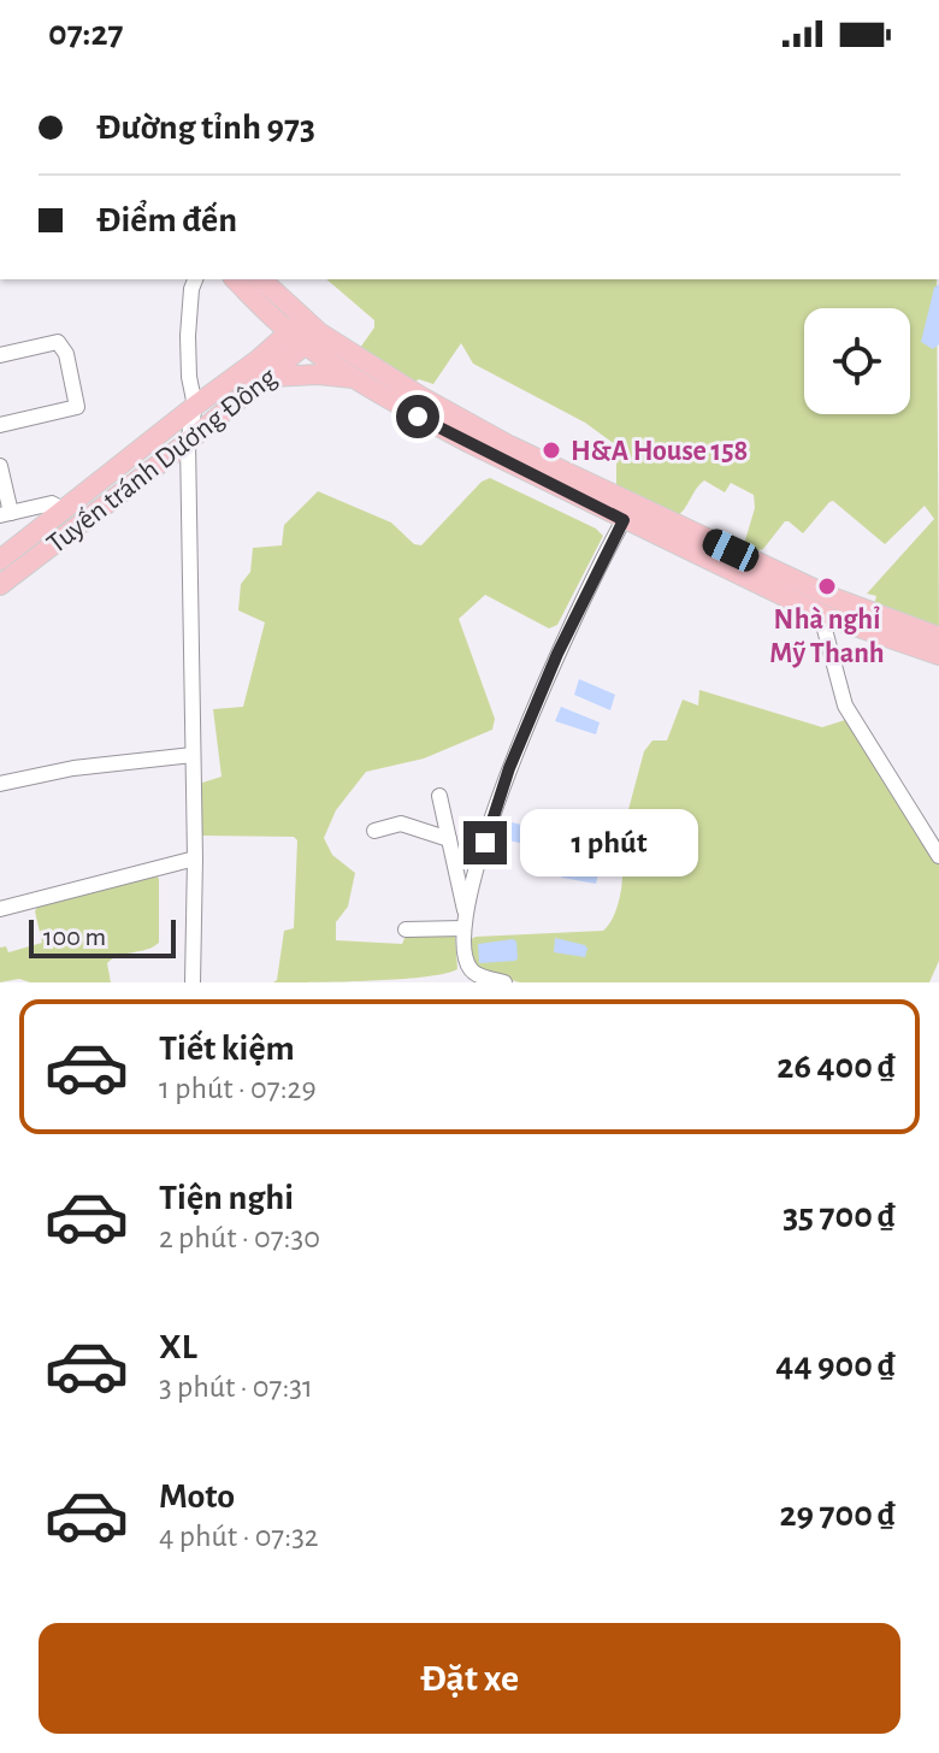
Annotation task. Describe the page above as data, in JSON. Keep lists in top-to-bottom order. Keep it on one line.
{"streets":{"main road":["Tuyến tránh Dương Đông"]},"places":["H&A House 158","Nhà nghỉ Mỹ Thanh"],"scale_bar":"100 m","page":{"status":"07:27","banner":["Đường tỉnh 973","Điểm đến"],"bubble":"1 phút","scale":"100 m","list":[{"name":"Tiết kiệm","note":"1 phút · 07:29","value":"26 400 ₫"},{"name":"Tiện nghi","note":"2 phút · 07:30","value":"35 700 ₫"},{"name":"XL","note":"3 phút · 07:31","value":"44 900 ₫"},{"name":"Moto","note":"4 phút · 07:32","value":"29 700 ₫"}],"buttons":"Đặt xe"}}
